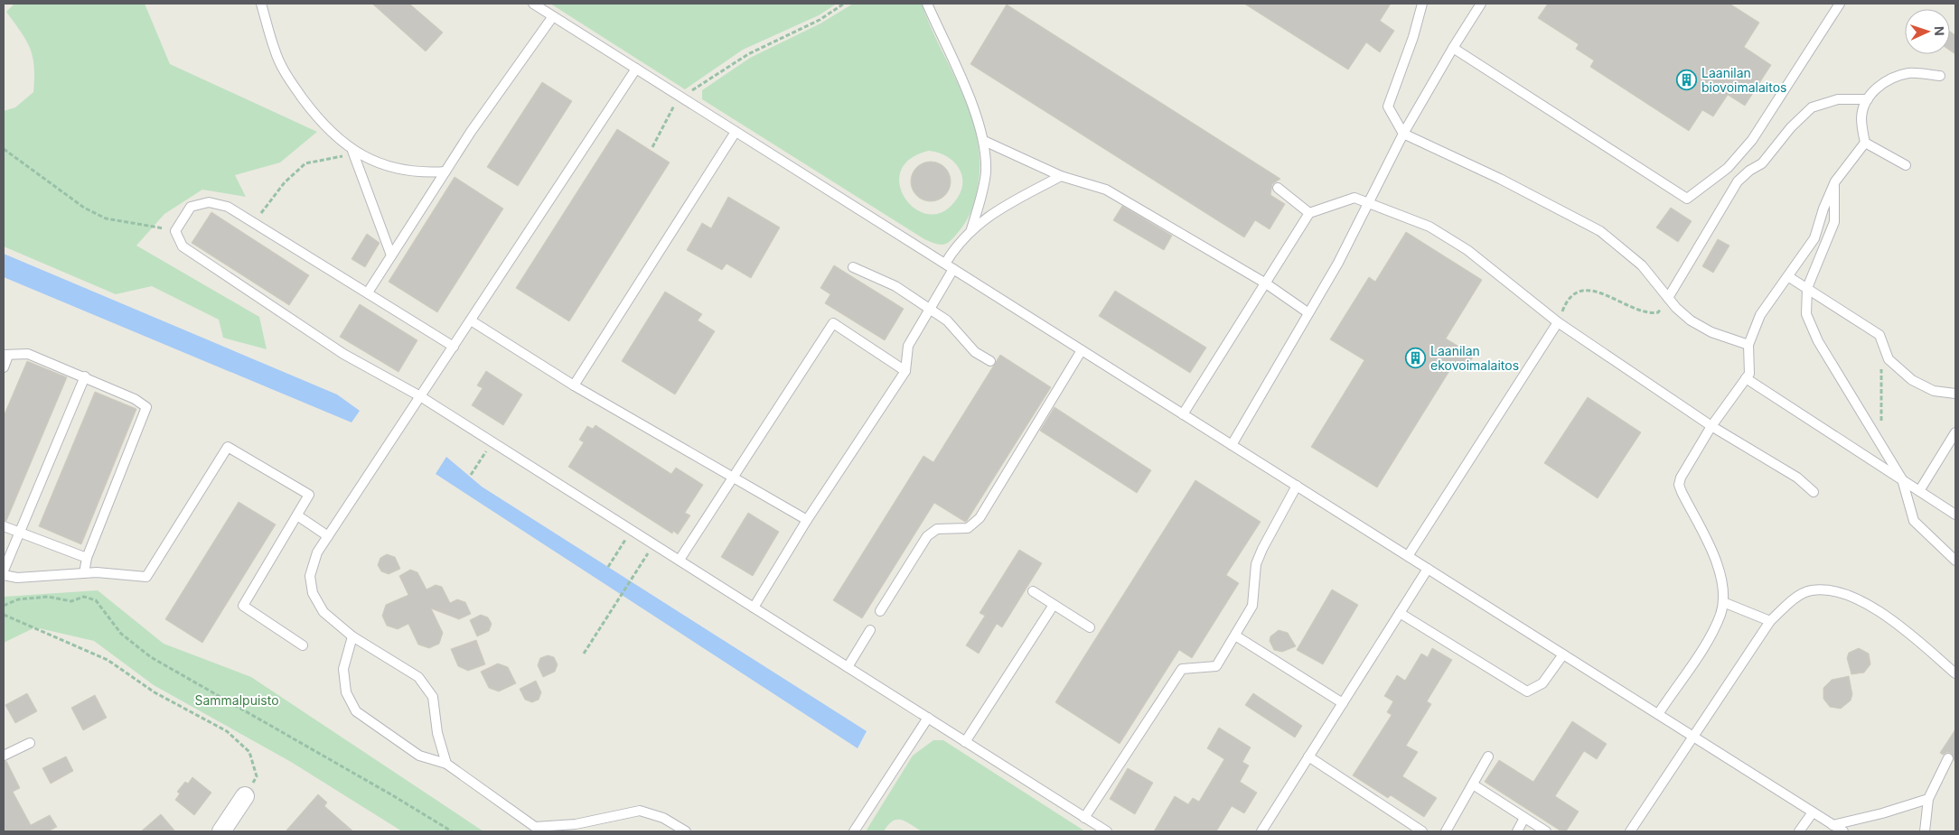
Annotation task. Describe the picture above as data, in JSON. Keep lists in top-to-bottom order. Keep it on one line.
{"parks":["Sammalpuisto"],"places":{"building":["Laanilan biovoimalaitos","Laanilan ekovoimalaitos"]},"north":"right"}
